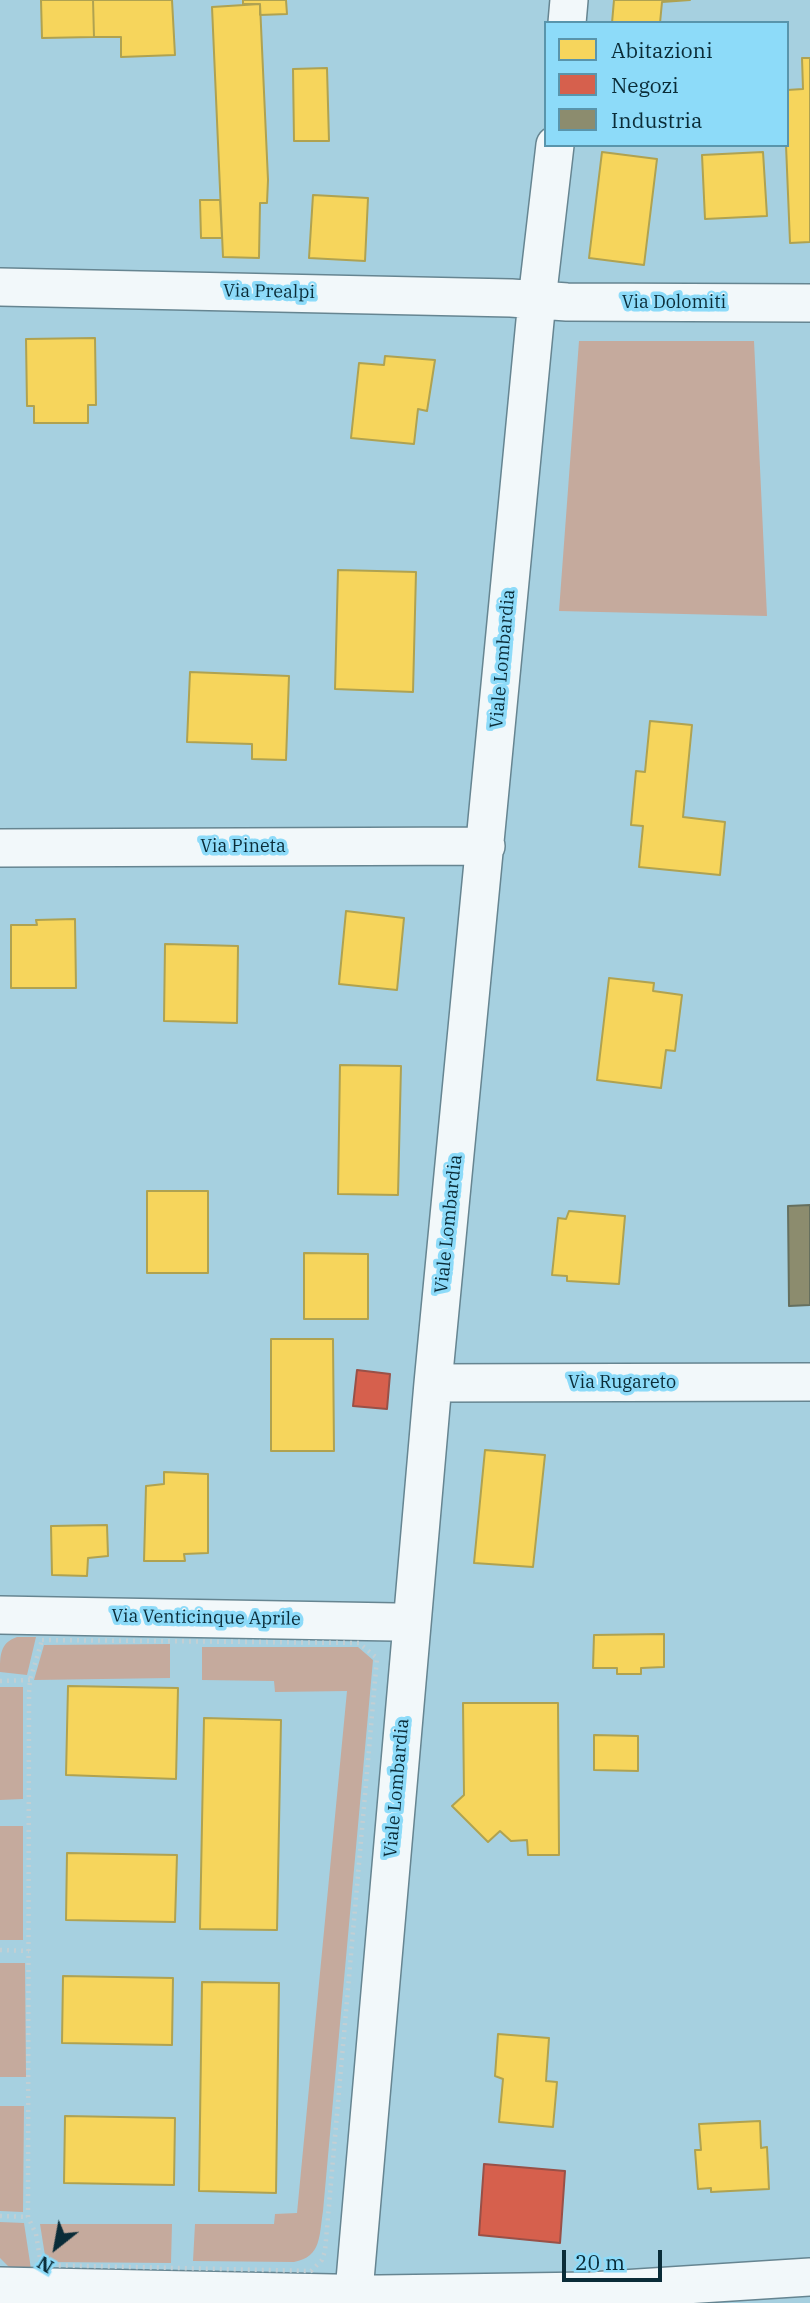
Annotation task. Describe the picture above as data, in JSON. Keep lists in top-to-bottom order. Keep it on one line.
{"streets":{"street":["Via Prealpi","Via Dolomiti","Viale Lombardia","Via Pineta","Via Rugareto","Via Venticinque Aprile"]},"crossings":[["Via Prealpi","Via Dolomiti"],["Via Prealpi","Viale Lombardia"],["Via Dolomiti","Viale Lombardia"],["Viale Lombardia","Via Pineta"],["Viale Lombardia","Via Rugareto"],["Viale Lombardia","Via Venticinque Aprile"]],"legend":["Abitazioni","Negozi","Industria"],"scale_bar":"20 m","north":"bottom left"}
